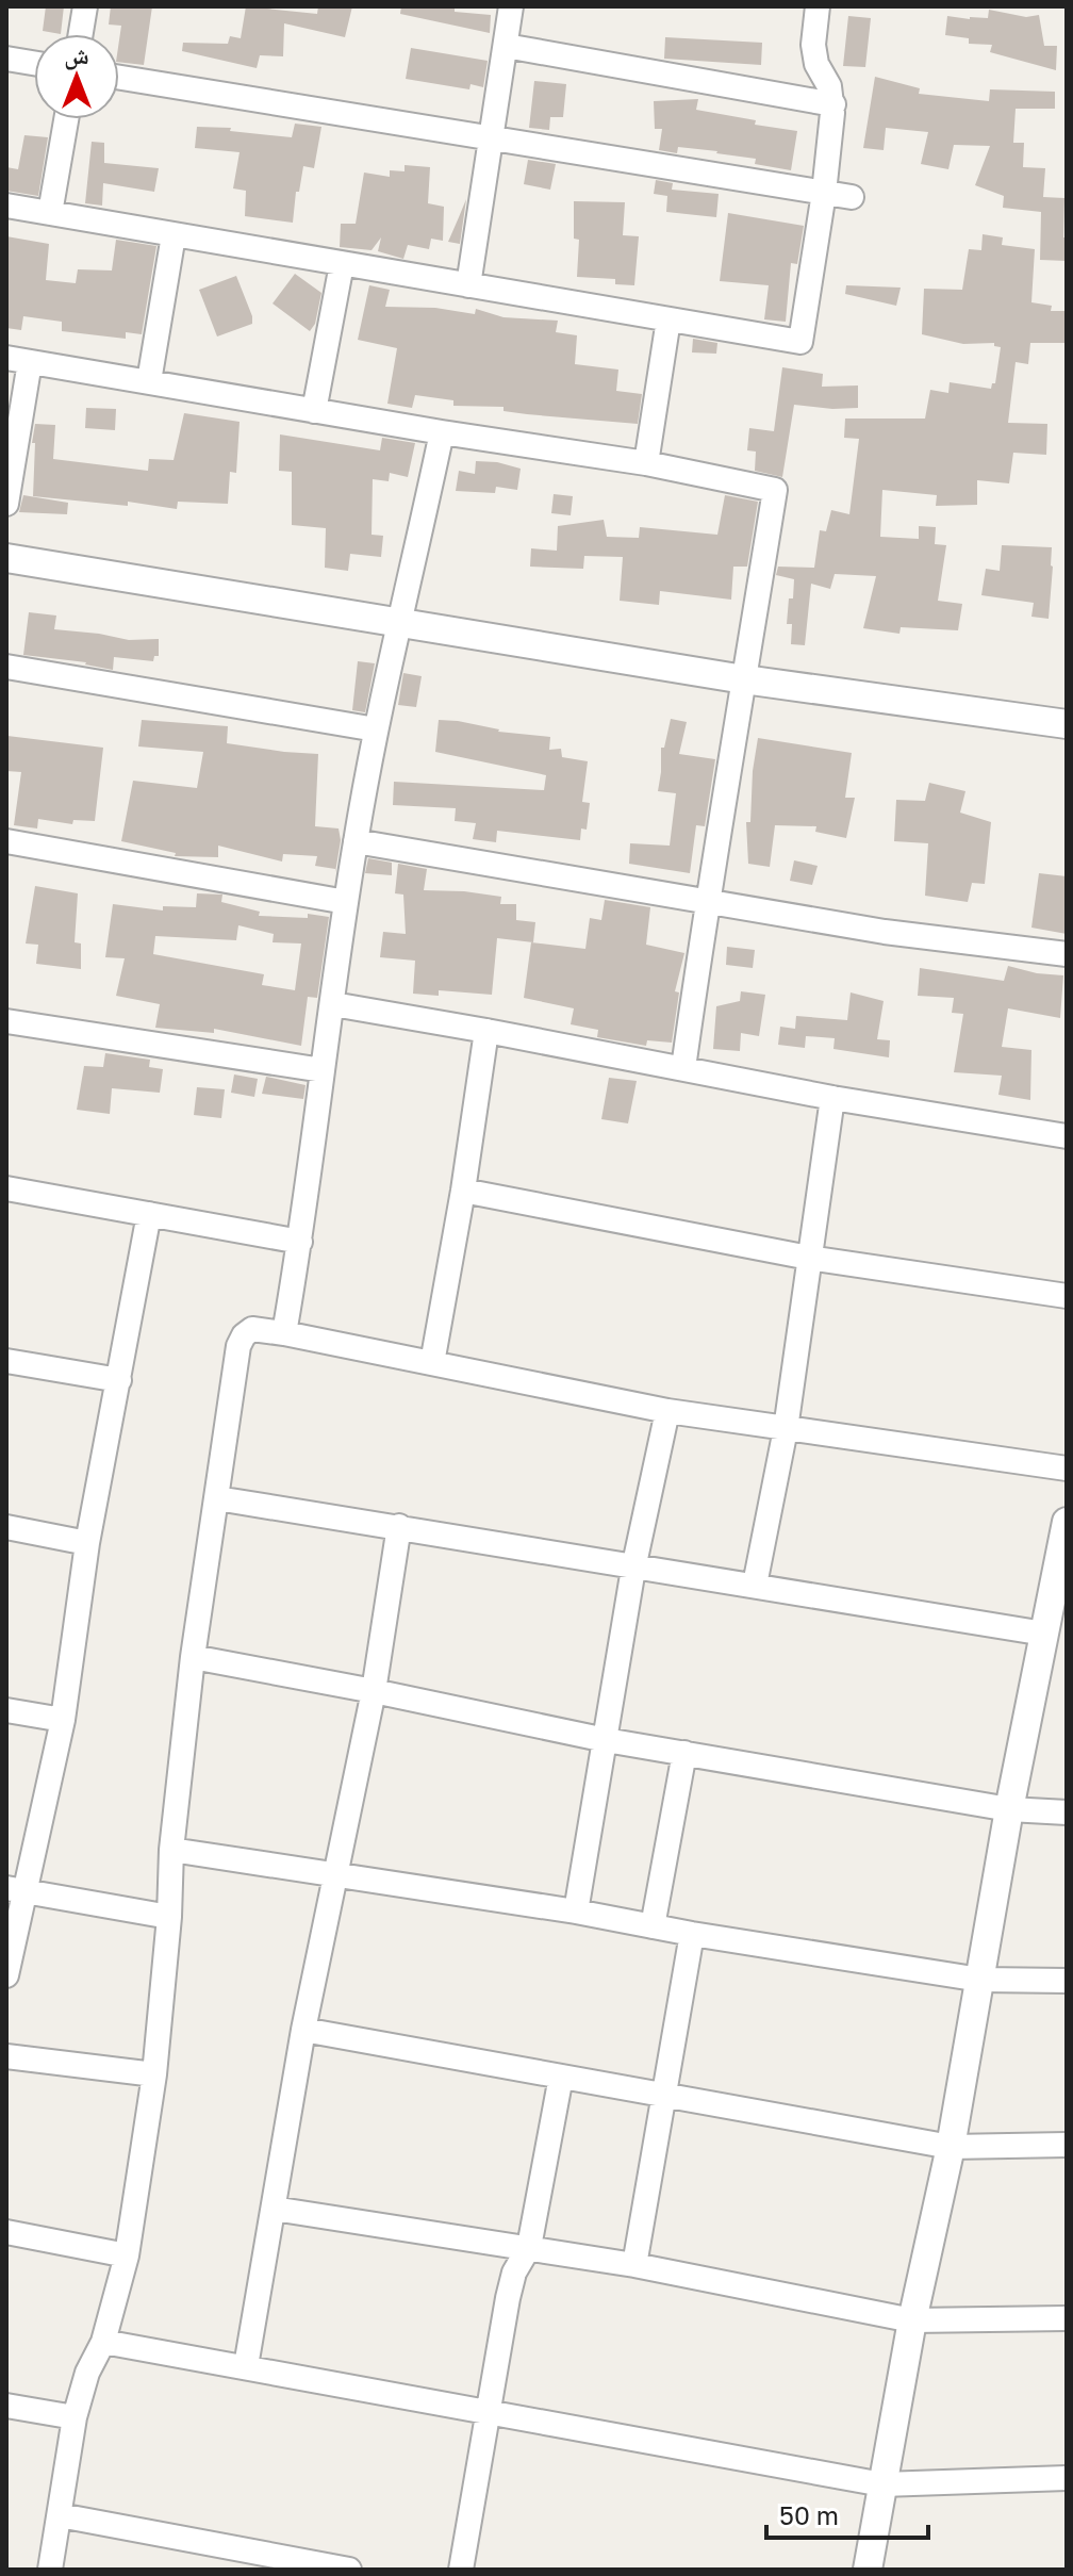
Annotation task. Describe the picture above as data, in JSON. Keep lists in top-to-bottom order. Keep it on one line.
{"scale_bar":"50 m","north":"top"}
